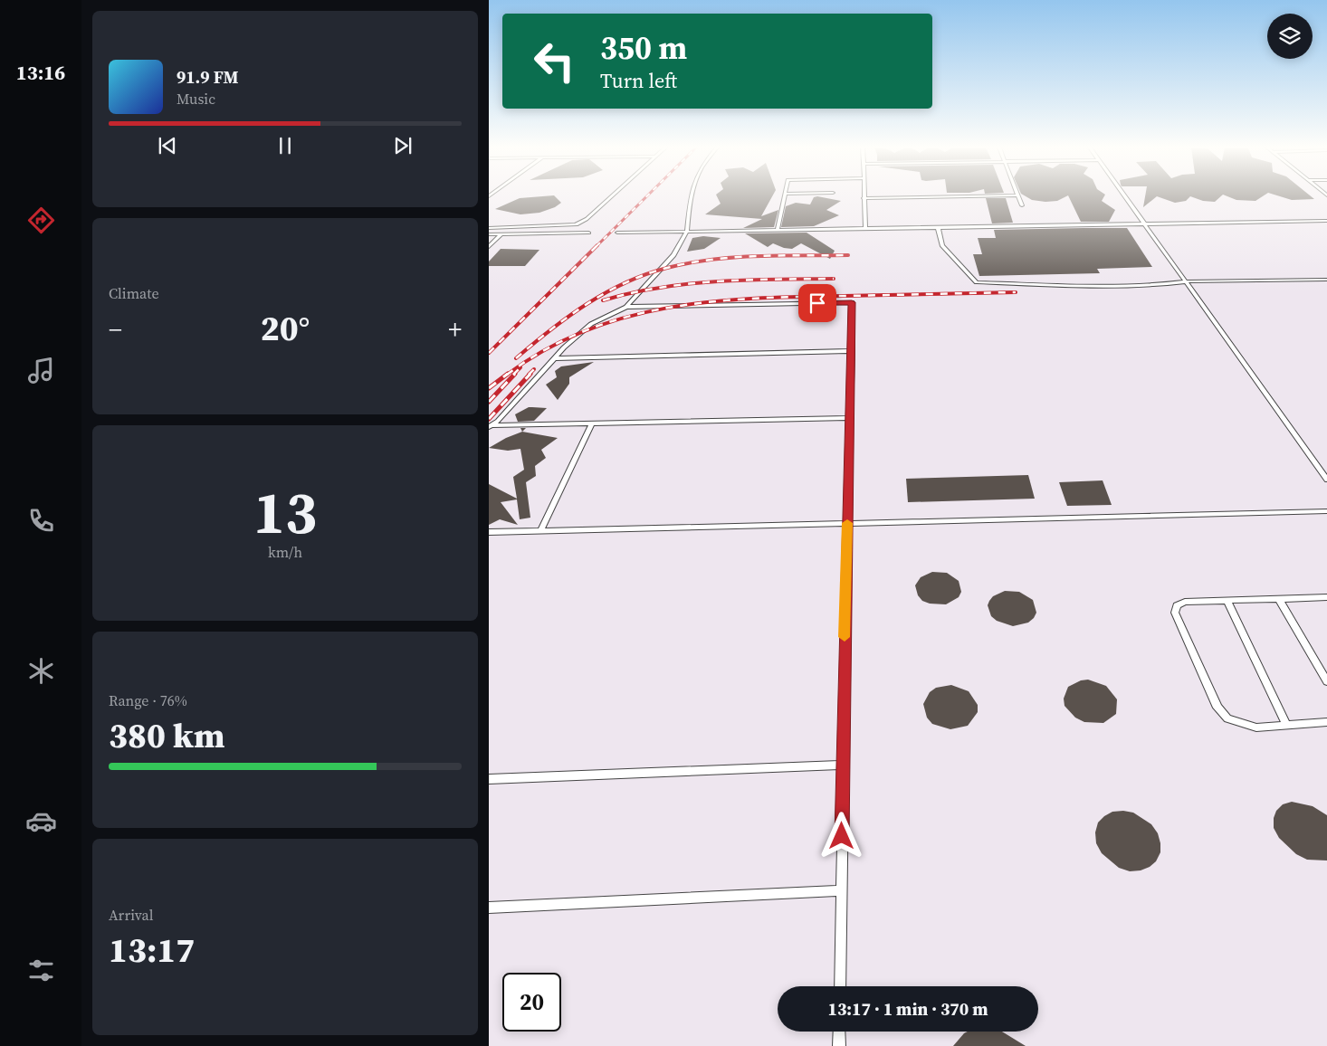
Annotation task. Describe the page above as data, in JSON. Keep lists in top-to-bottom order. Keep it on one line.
{"page":{"tabs":"13:16","turn":["350 m","Turn left"],"song":["91.9 FM","Music"],"tile":["Climate",["13","km/h"],["Range · 76%","380 km"],["Arrival","13:17"]],"heat":["−","20°","+"],"limit":"20","trip":"13:17 · 1 min · 370 m"}}
